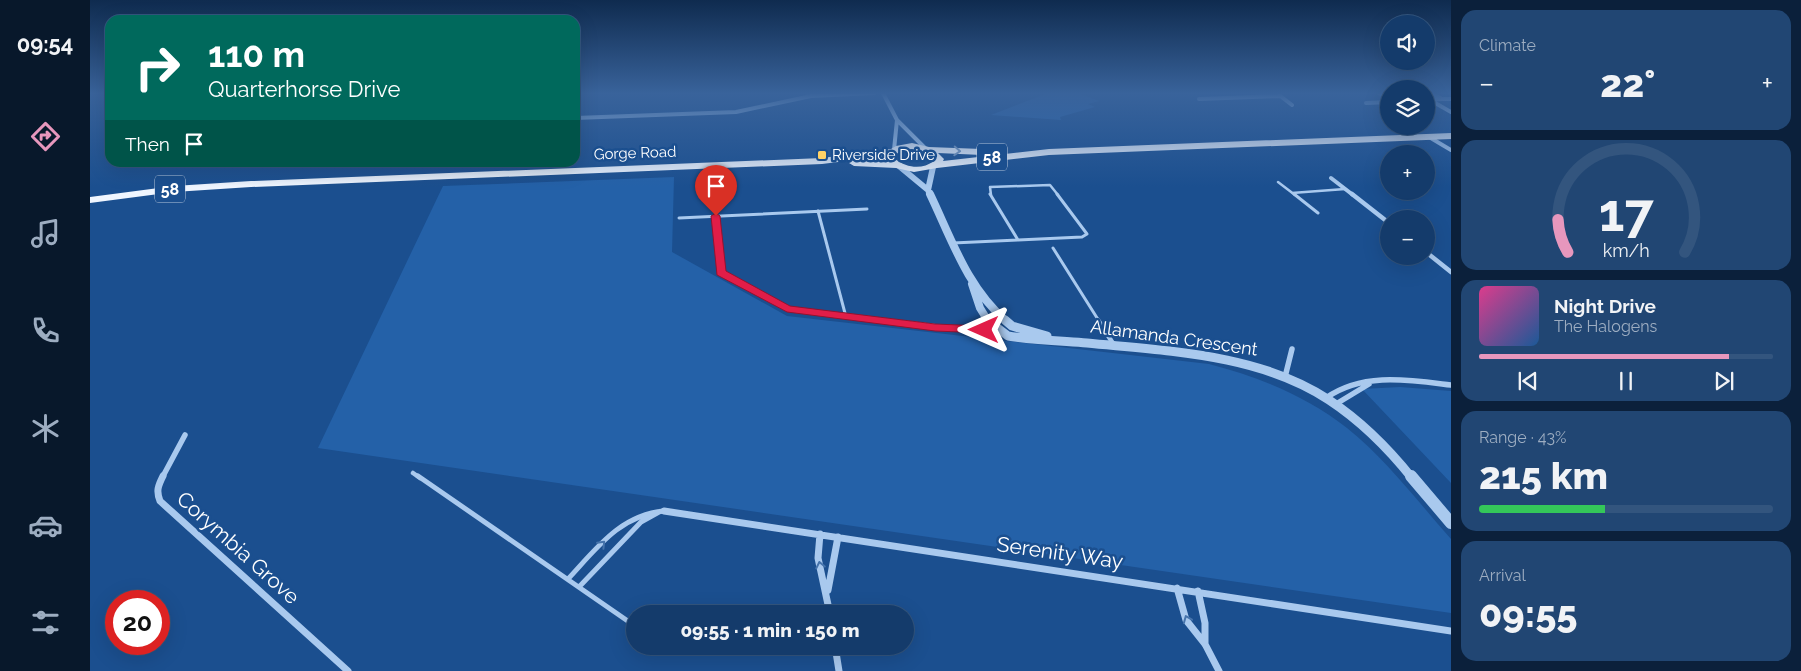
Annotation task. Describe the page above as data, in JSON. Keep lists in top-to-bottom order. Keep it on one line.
{"streets":{"main road":["Gorge Road","58"],"street":["Allamanda Crescent","Corymbia Grove","Serenity Way"]},"crossings":[["Gorge Road","58"]],"places":{"transit":["Riverside Drive"]},"page":{"tabs":"09:54","tile":["Climate",["Range · 43%","215 km"],["Arrival","09:55"]],"map_buttons":["+","−"],"turn":["110 m","Quarterhorse Drive"],"heat":["−","22°","+"],"then":"Then","song":["Night Drive","The Halogens"],"limit":"20","trip":"09:55 · 1 min · 150 m","gauge":["17","km/h"]}}
